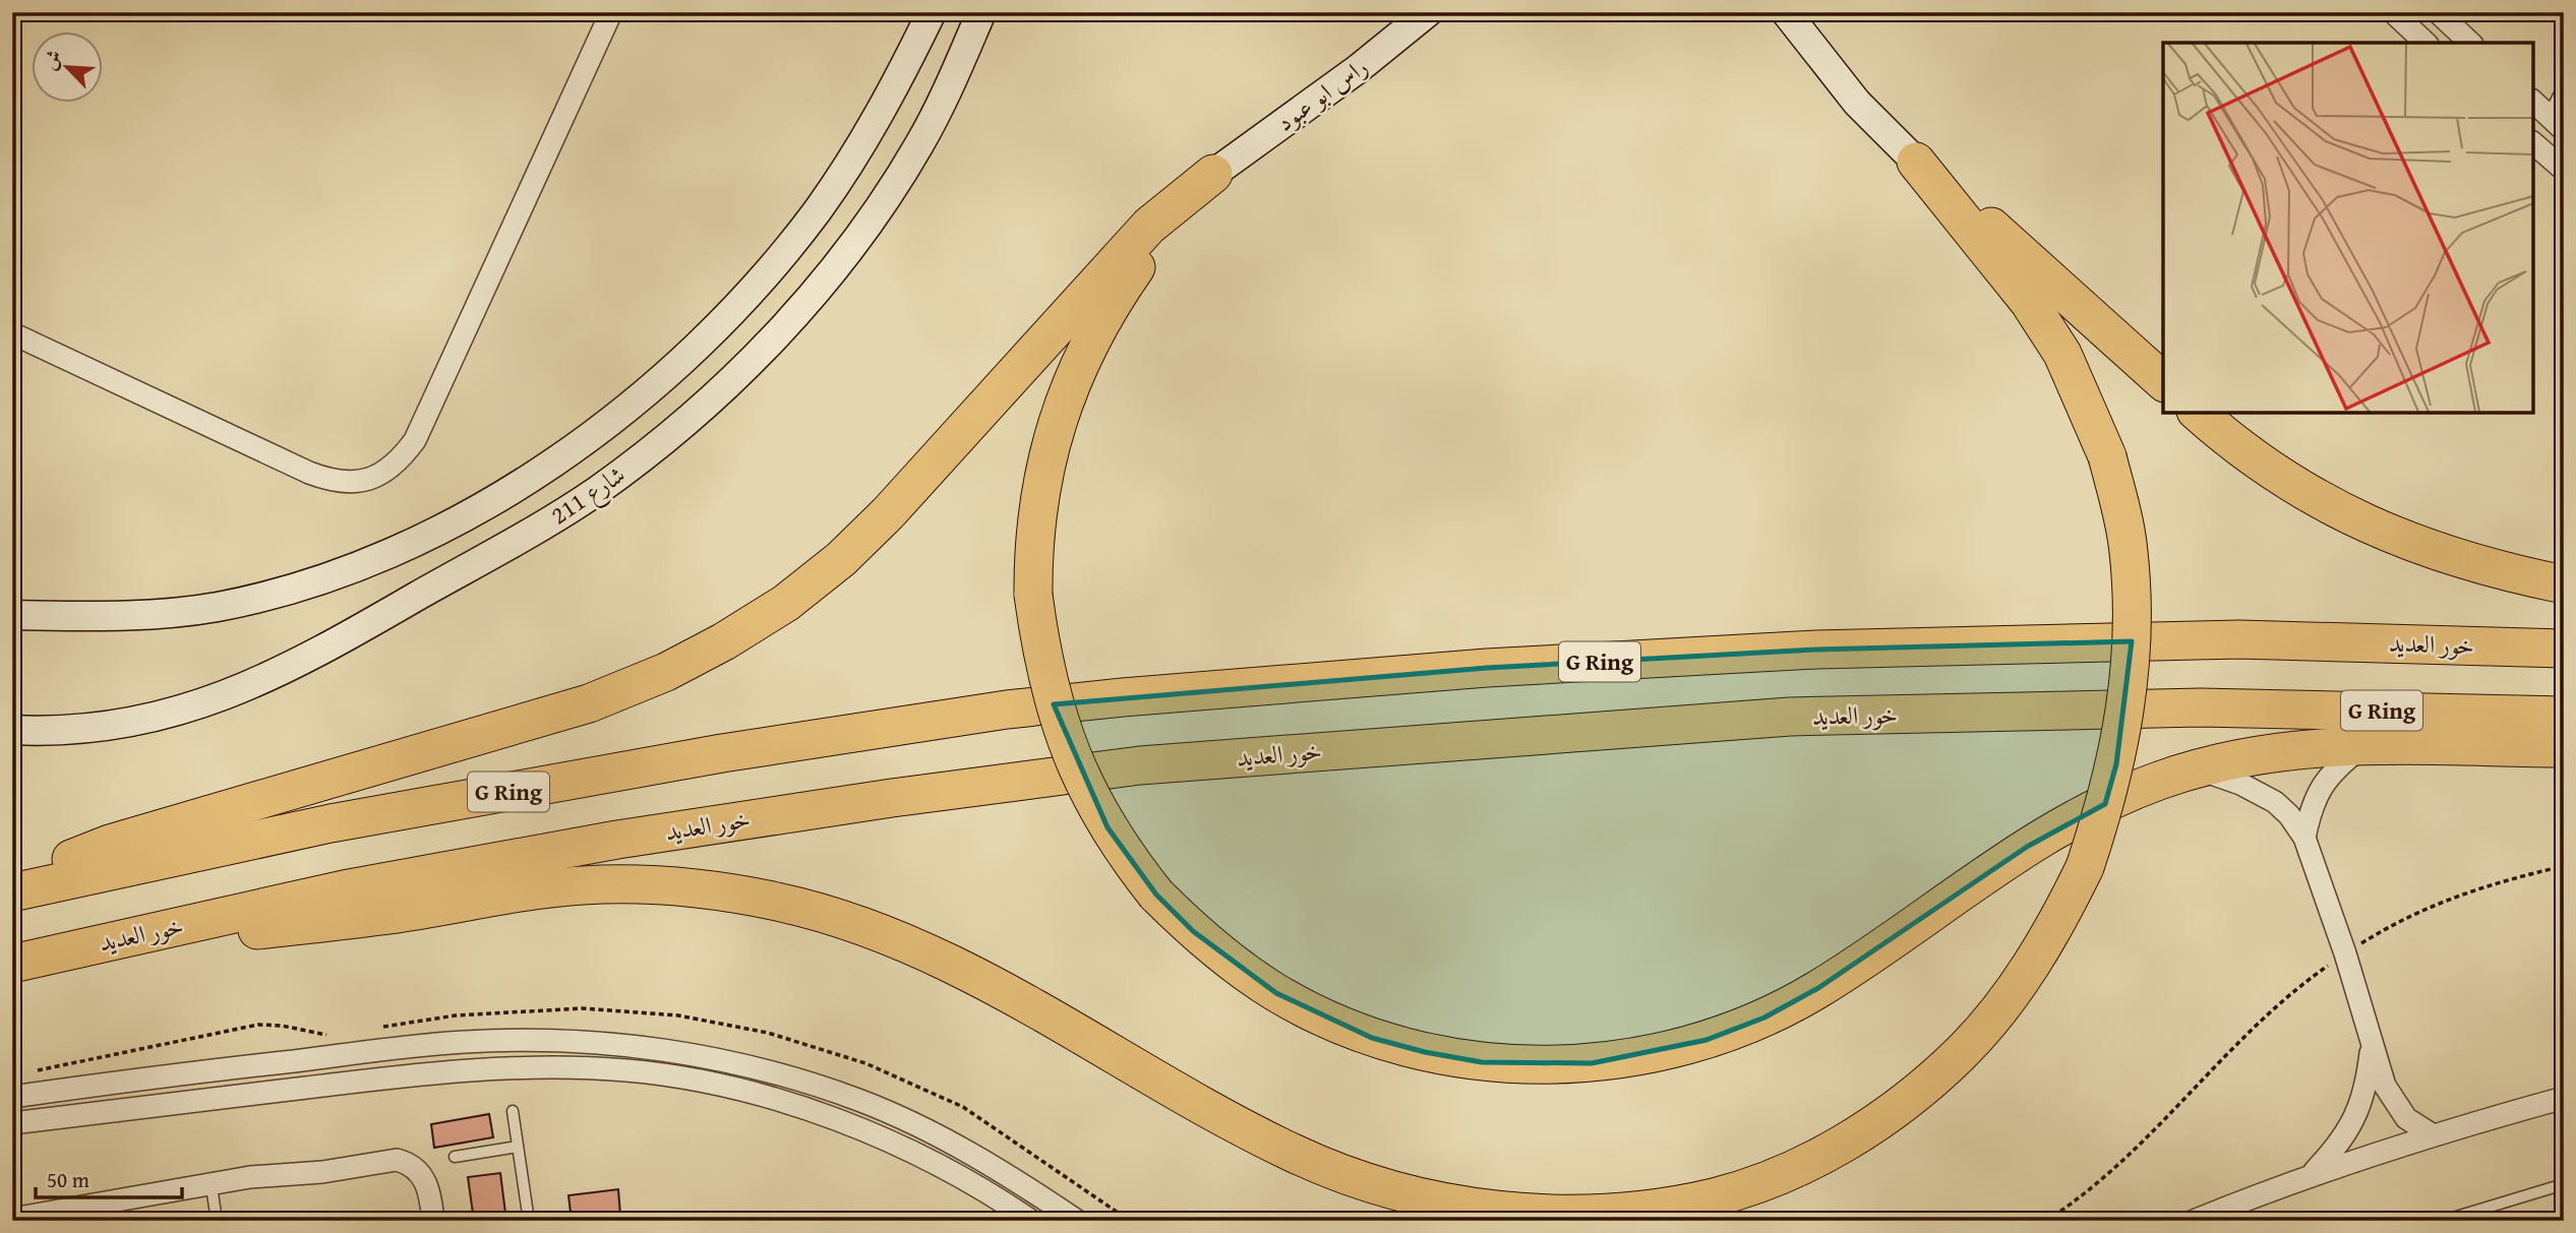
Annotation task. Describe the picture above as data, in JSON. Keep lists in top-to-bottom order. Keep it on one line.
{"streets":{"highway":["خور العديد","G Ring"],"main road":["راس ابو عبود","شارع 211"]},"scale_bar":"50 m","north":"top left"}
